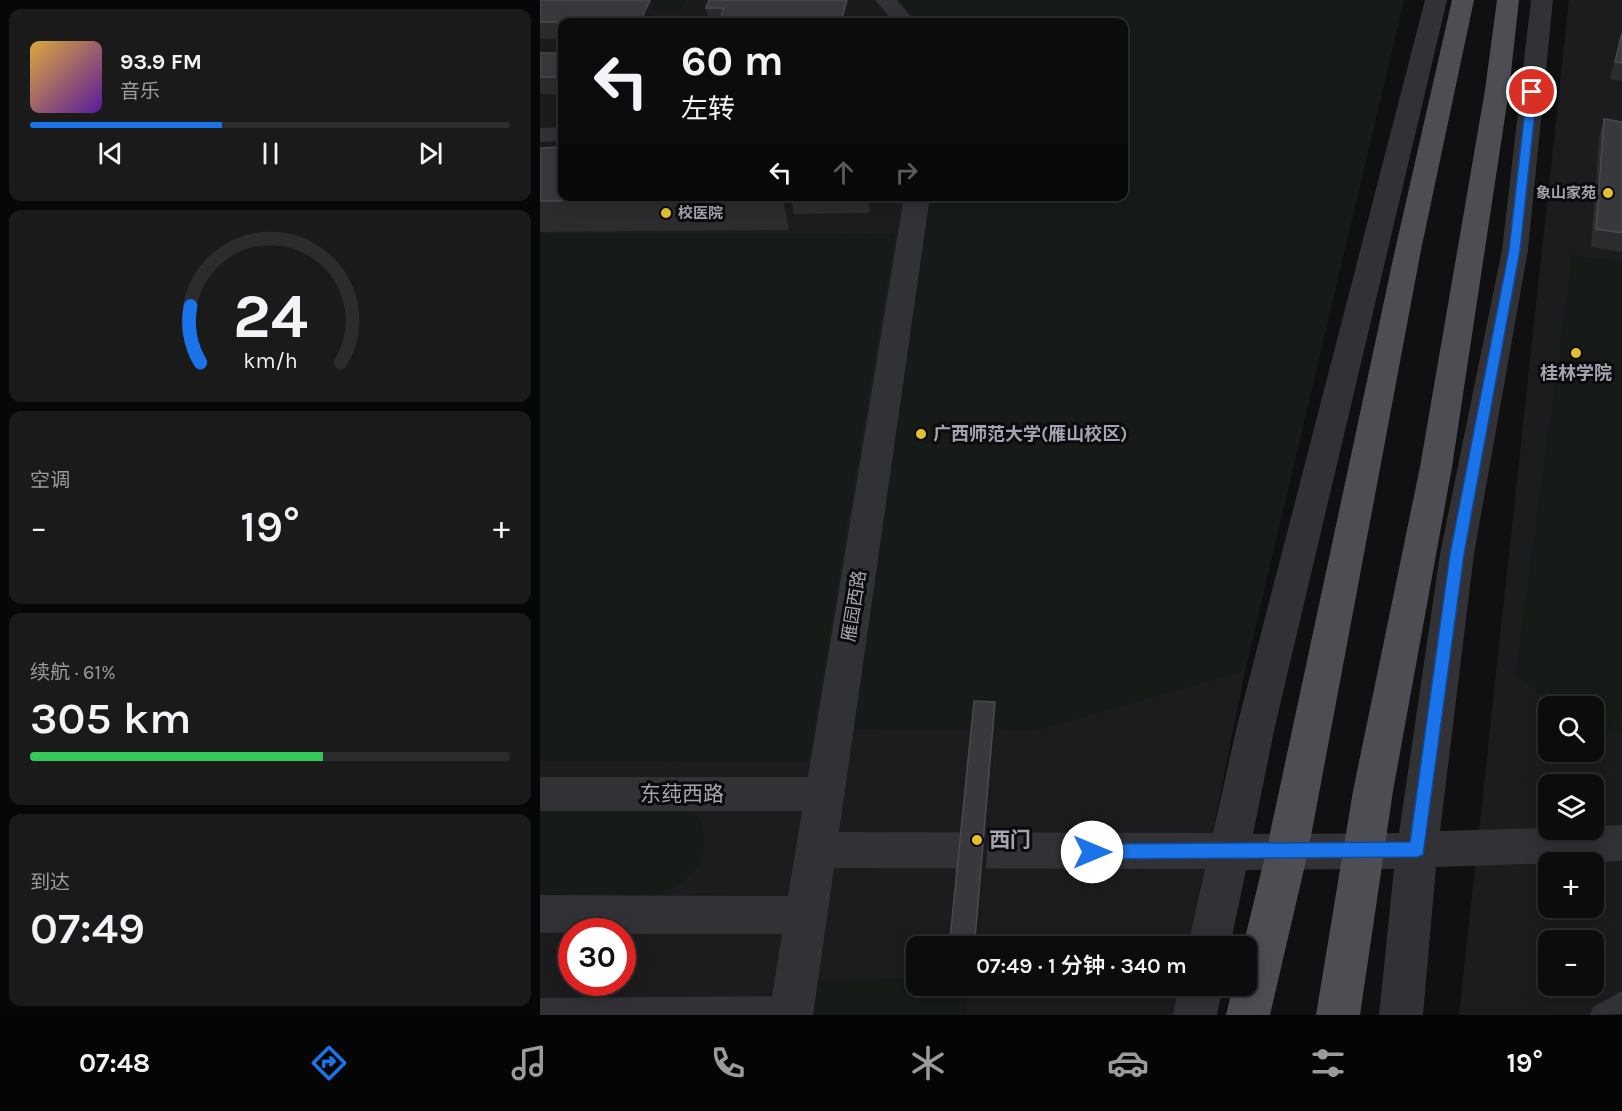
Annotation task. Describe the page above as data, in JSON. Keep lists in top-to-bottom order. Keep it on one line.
{"streets":{"street":["雁园西路","东莼西路"]},"crossings":[["雁园西路","东莼西路"]],"places":["象山家苑","校医院","桂林学院","广西师范大学(雁山校区)","西门"],"page":{"turn":["60 m","左转"],"song":["93.9 FM","音乐"],"tile":["空调",["续航 · 61%","305 km"],["到达","07:49"]],"heat":["−","19°","+"],"map_buttons":["+","−"],"limit":"30","trip":"07:49 · 1 分钟 · 340 m","tabs":["07:48","19°"],"gauge":["24","km/h"]}}
